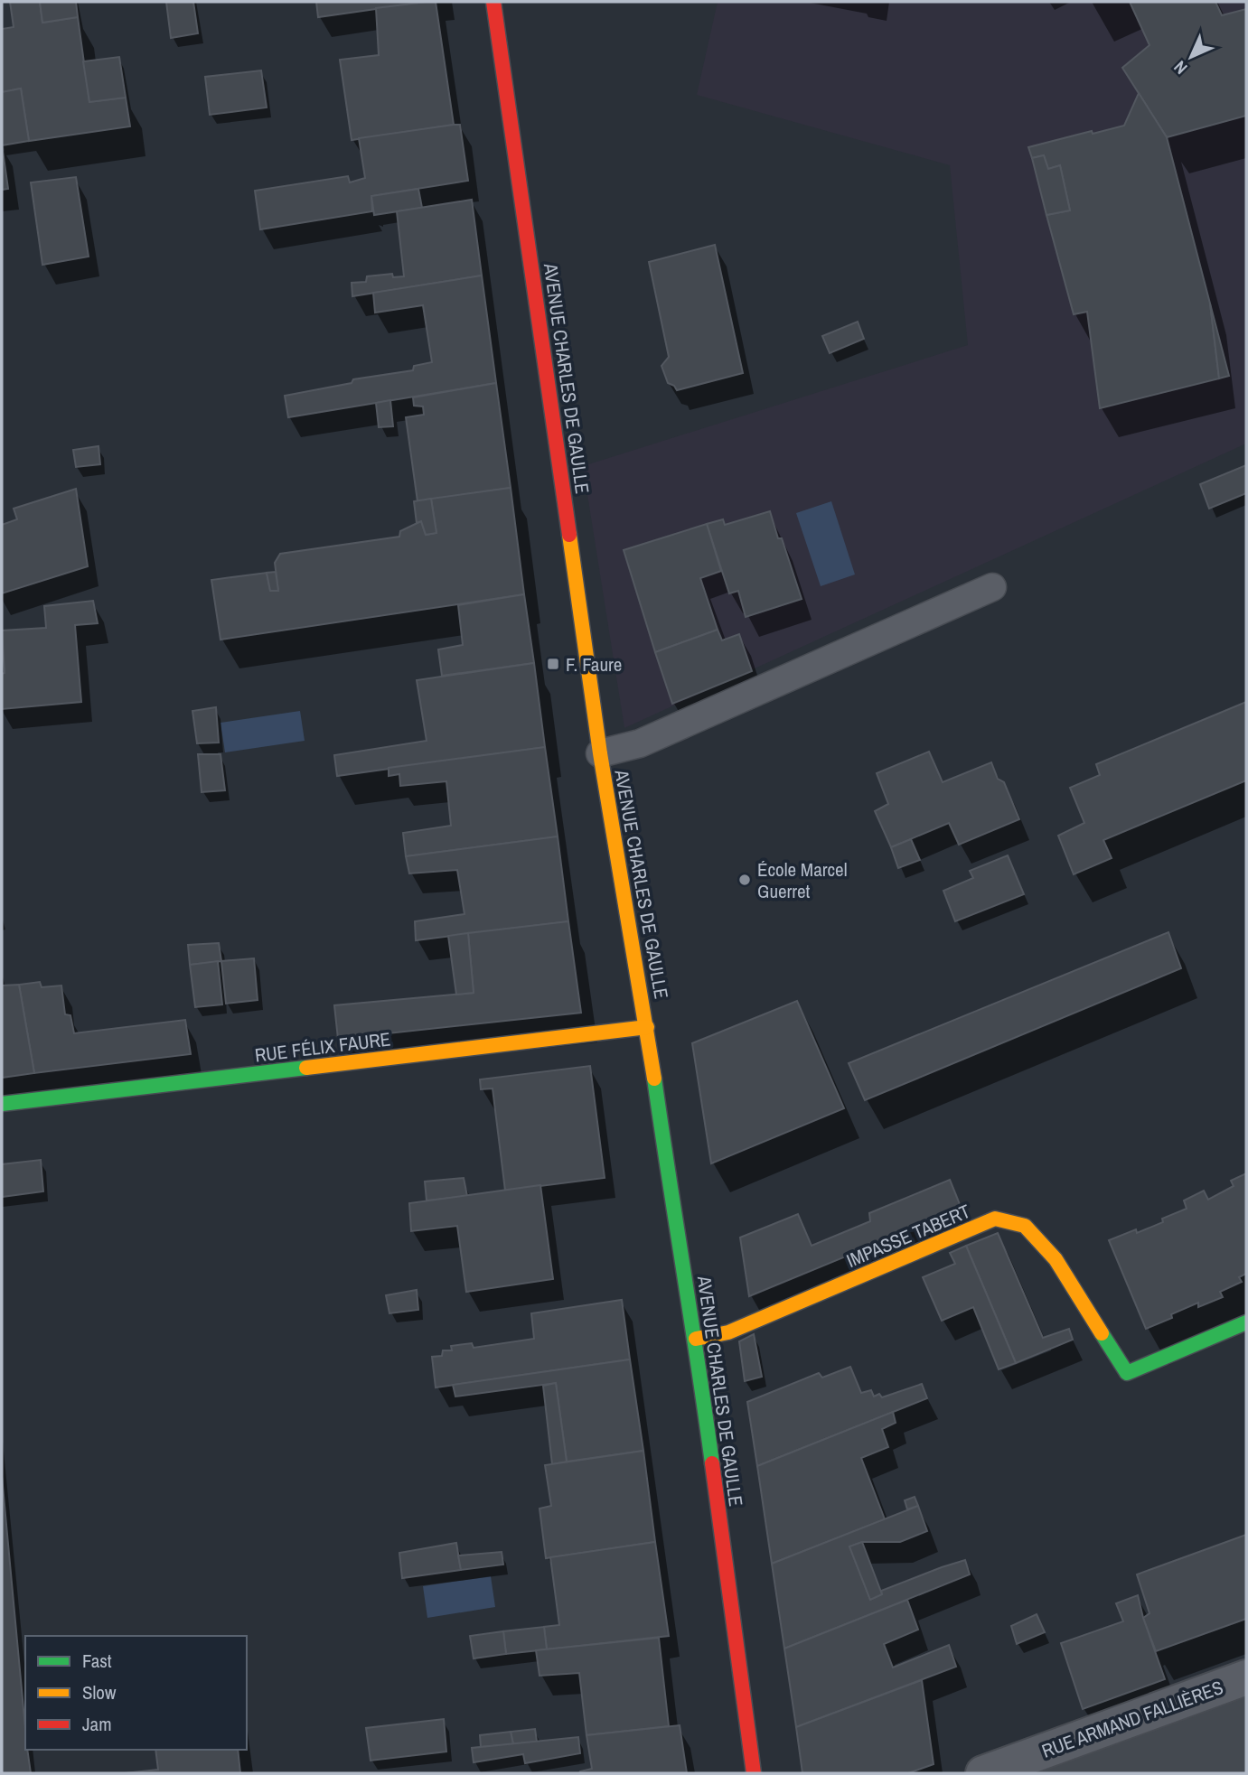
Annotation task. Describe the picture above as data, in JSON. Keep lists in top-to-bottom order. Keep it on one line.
{"streets":{"street":["AVENUE CHARLES DE GAULLE","RUE FÉLIX FAURE","IMPASSE TABERT","RUE ARMAND FALLIÈRES"]},"crossings":[["AVENUE CHARLES DE GAULLE","RUE FÉLIX FAURE"],["AVENUE CHARLES DE GAULLE","IMPASSE TABERT"]],"places":{"transit":["F. Faure"],"other":["École Marcel Guerret"]},"legend":["Fast","Slow","Jam"],"north":"bottom left"}
